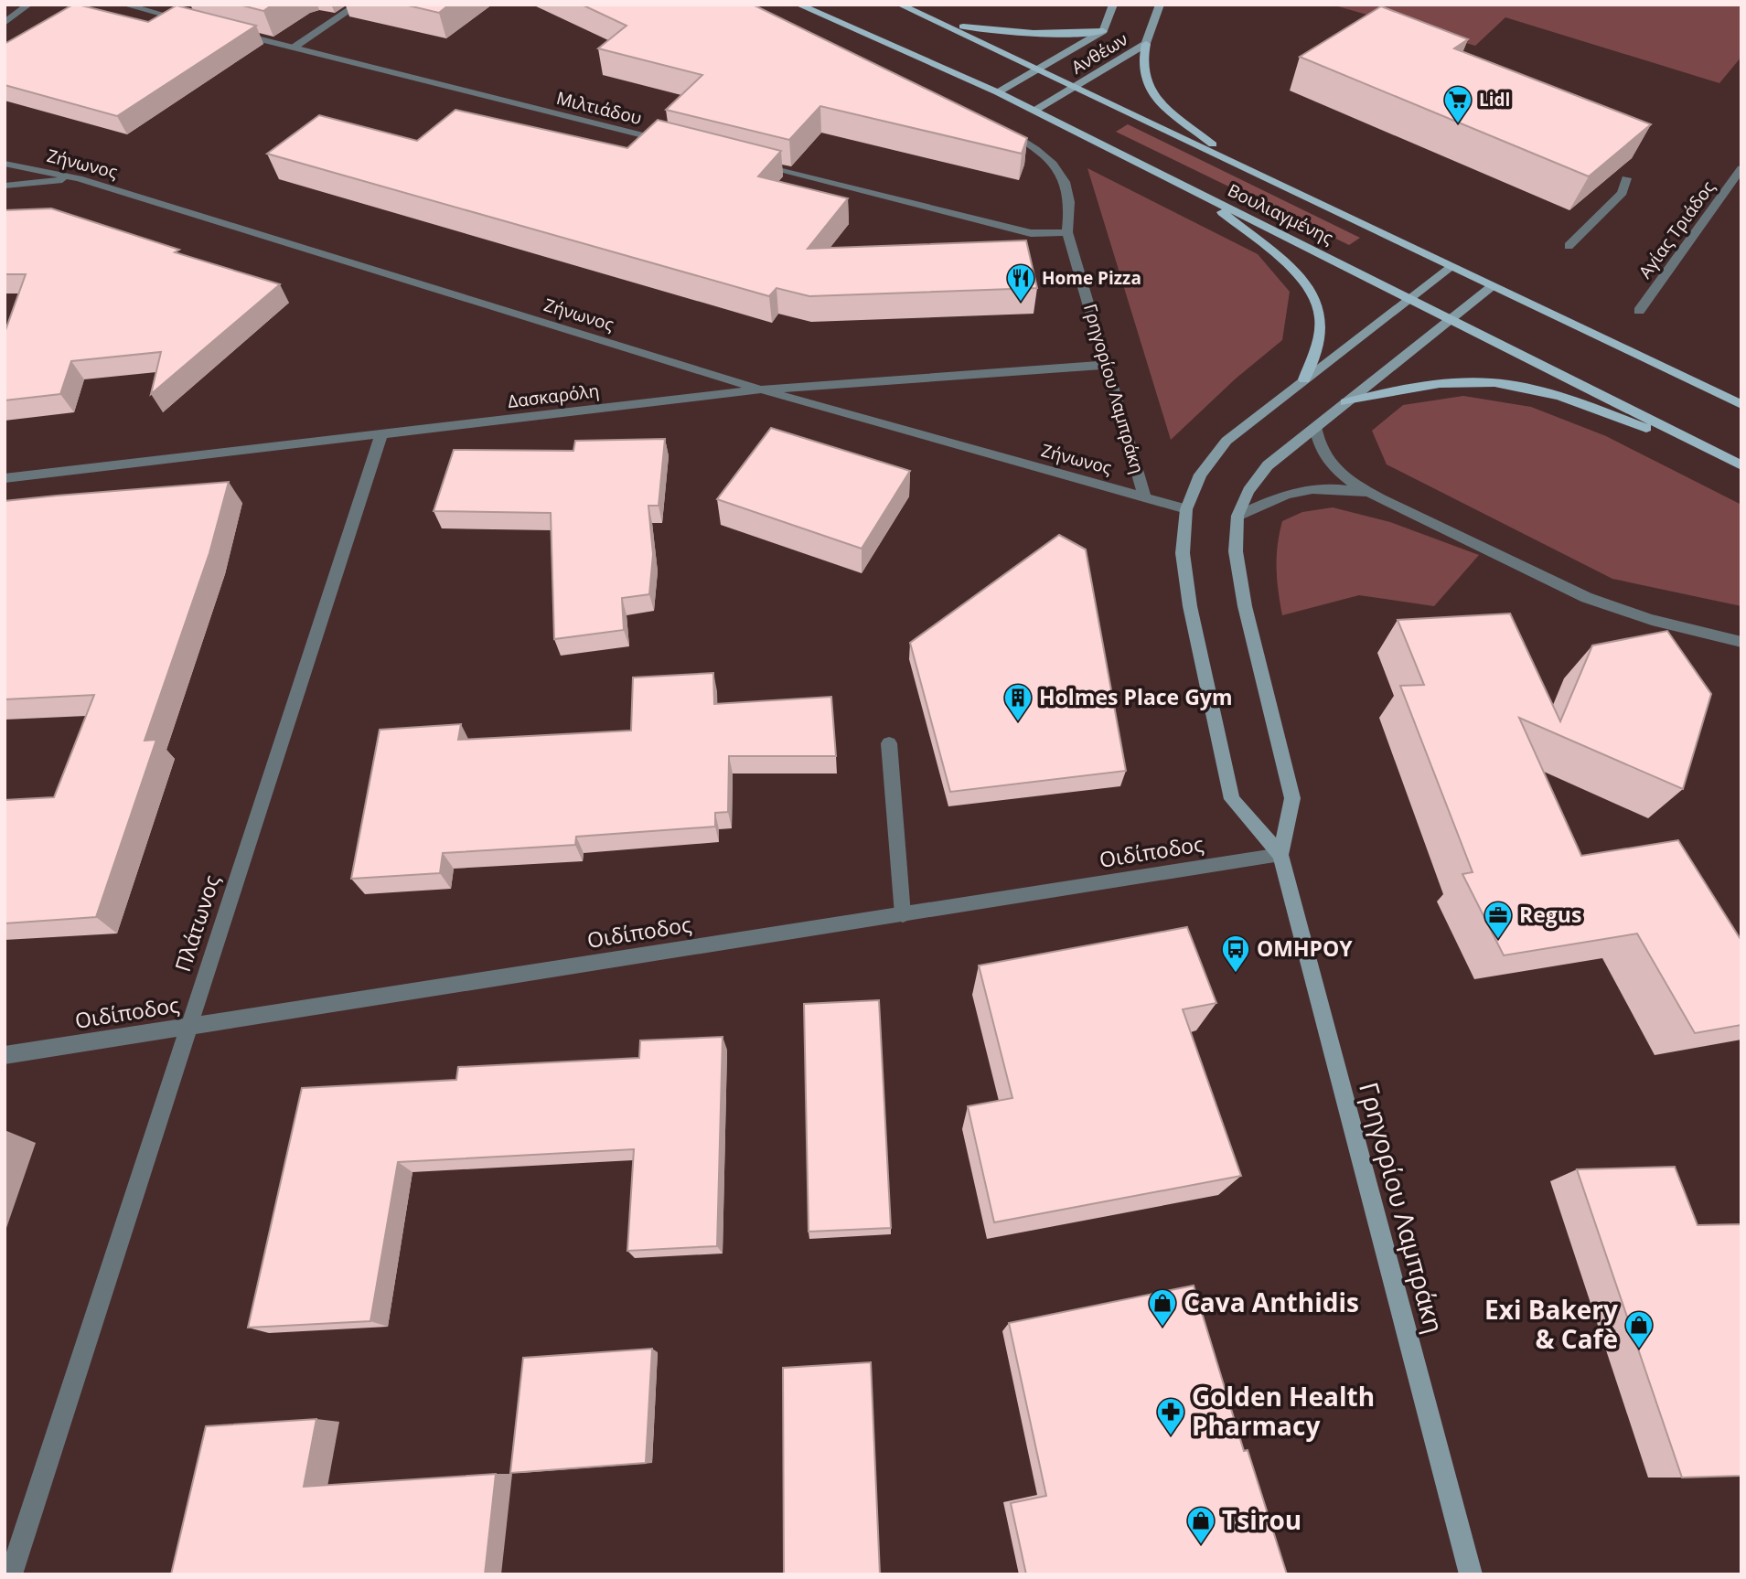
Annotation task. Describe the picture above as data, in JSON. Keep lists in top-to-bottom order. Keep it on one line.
{"streets":{"main road":["Ανθέων","Βουλιαγμένης","Γρηγορίου Λαμπράκη"],"street":["Μιλτιάδου","Ζήνωνος","Αγίας Τριάδος","Δασκαρόλη","Οιδίποδος","Πλάτωνος"]},"crossings":[["Ανθέων","Βουλιαγμένης"],["Ζήνωνος","Γρηγορίου Λαμπράκη"],["Ζήνωνος","Δασκαρόλη"],["Βουλιαγμένης","Γρηγορίου Λαμπράκη"],["Γρηγορίου Λαμπράκη","Δασκαρόλη"],["Γρηγορίου Λαμπράκη","Οιδίποδος"],["Δασκαρόλη","Πλάτωνος"],["Οιδίποδος","Πλάτωνος"]],"places":{"supermarket":["Lidl"],"restaurant":["Home Pizza"],"building":["Holmes Place Gym"],"office":["Regus"],"bus stop":["ΟΜΗΡΟΥ"],"shop":["Cava Anthidis","Exi Bakery & Cafè","Tsirou"],"pharmacy":["Golden Health Pharmacy"]}}
